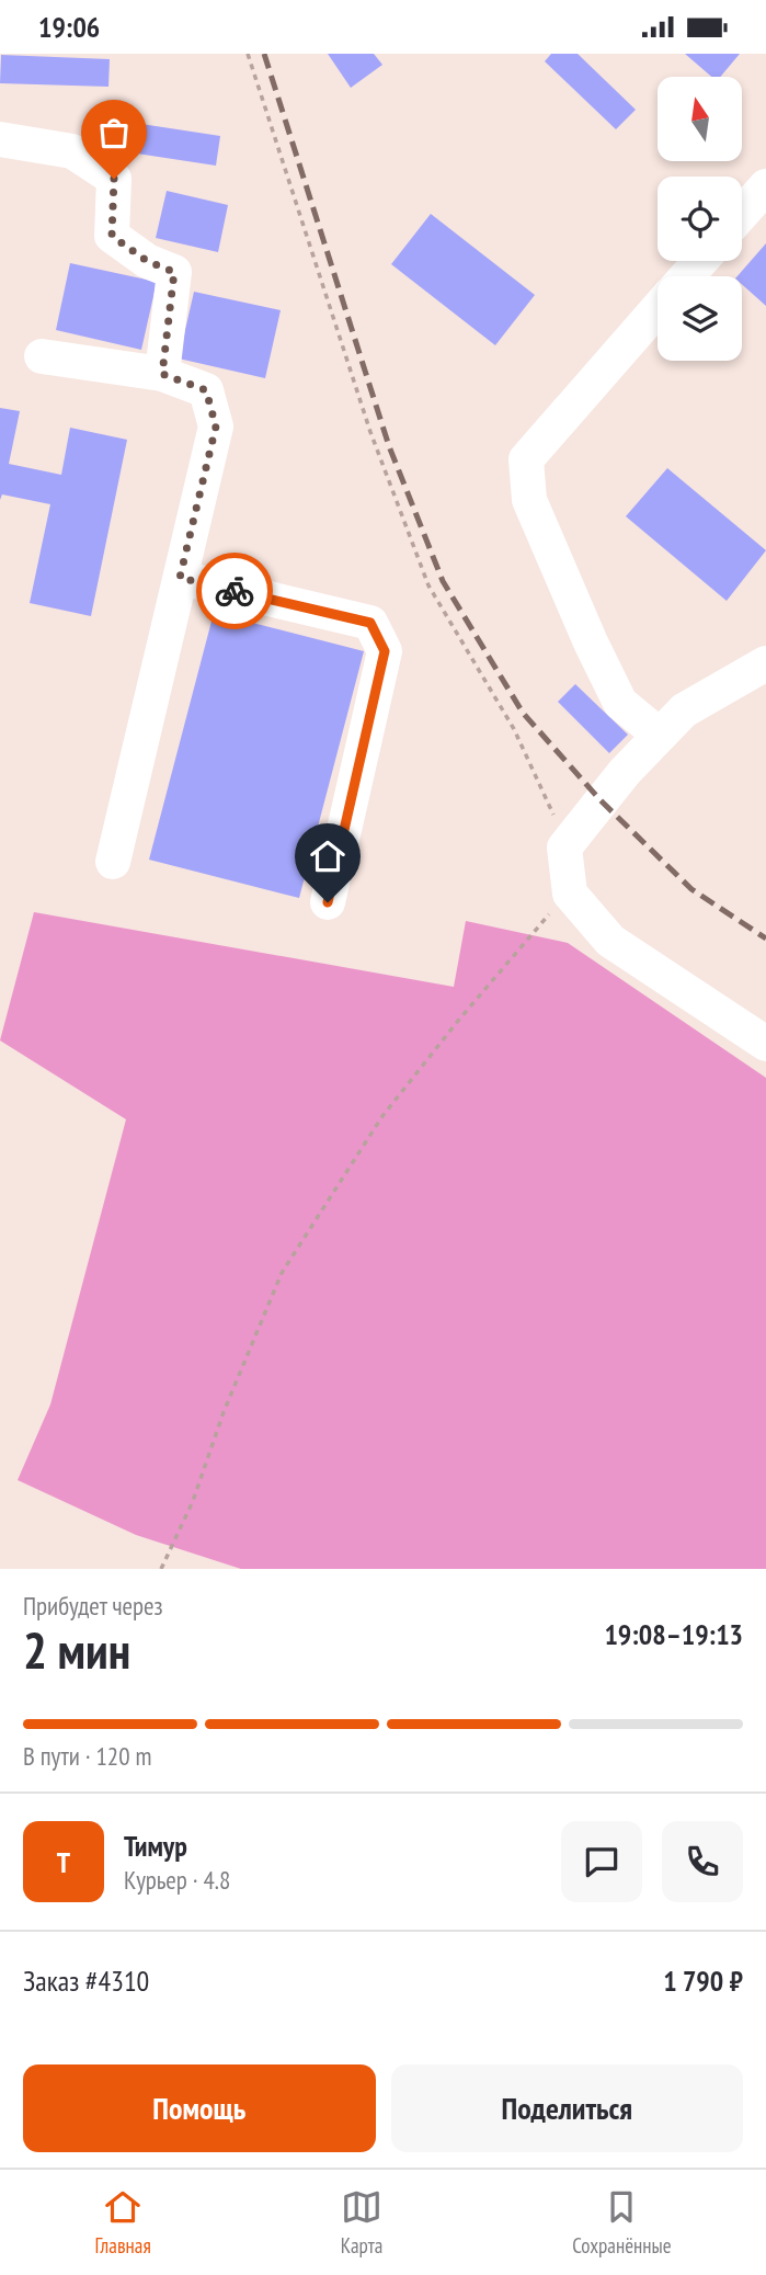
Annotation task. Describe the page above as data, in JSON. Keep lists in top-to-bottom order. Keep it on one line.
{"north":"top","page":{"status":"19:06","heading":["2 мин","Прибудет через","19:08–19:13"],"panel":["Тимур","Курьер · 4.8","Заказ #4310","1 790 ₽"],"bar":"В пути · 120 m","round":"Т","buttons":["Помощь","Поделиться"],"tabs":["Главная","Карта","Сохранённые"]}}
